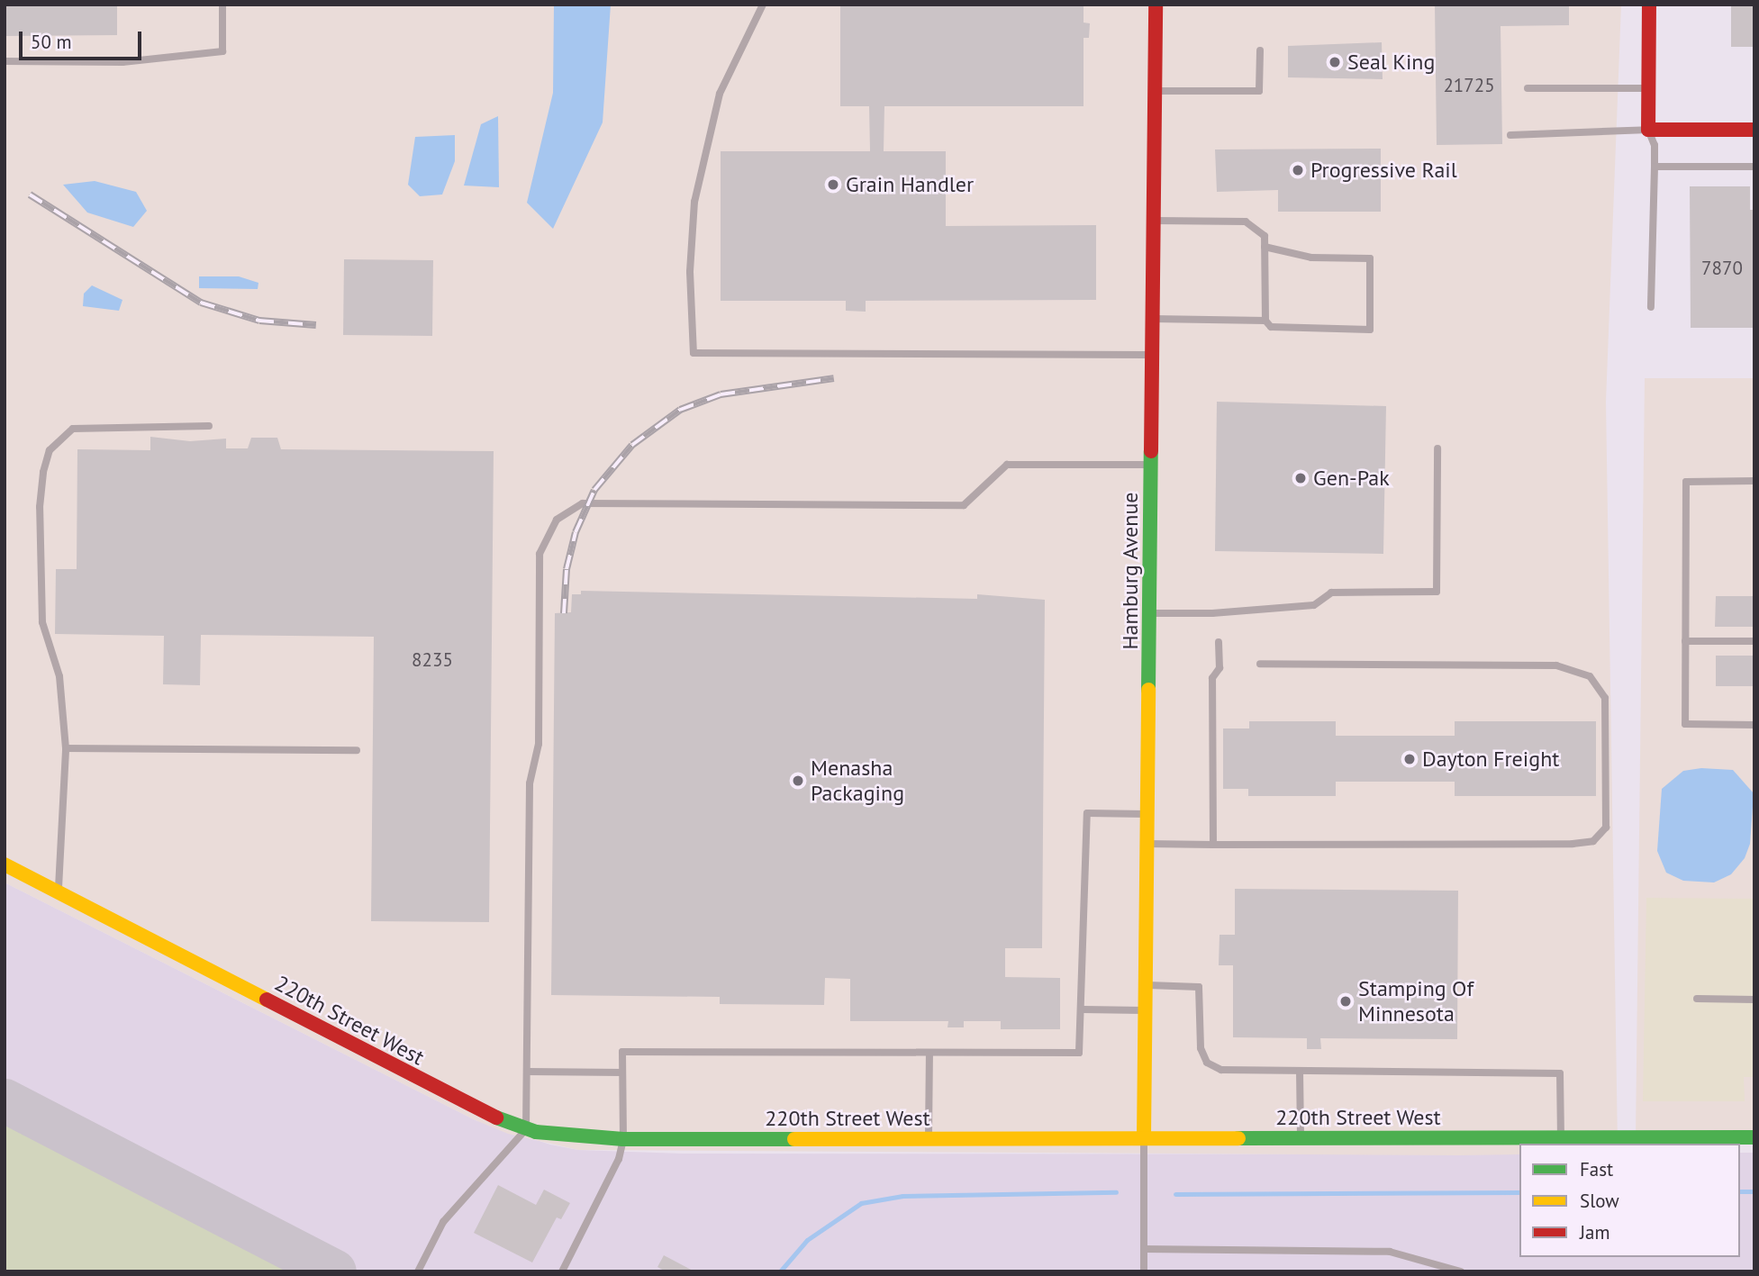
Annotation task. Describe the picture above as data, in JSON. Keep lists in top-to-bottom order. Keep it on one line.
{"streets":{"street":["Hamburg Avenue","220th Street West"]},"crossings":[["Hamburg Avenue","220th Street West"]],"places":["Seal King","Progressive Rail","Grain Handler","Gen-Pak","Dayton Freight","Menasha Packaging","Stamping Of Minnesota"],"house_numbers":["21725","7870","8235"],"legend":["Fast","Slow","Jam"],"scale_bar":"50 m"}
